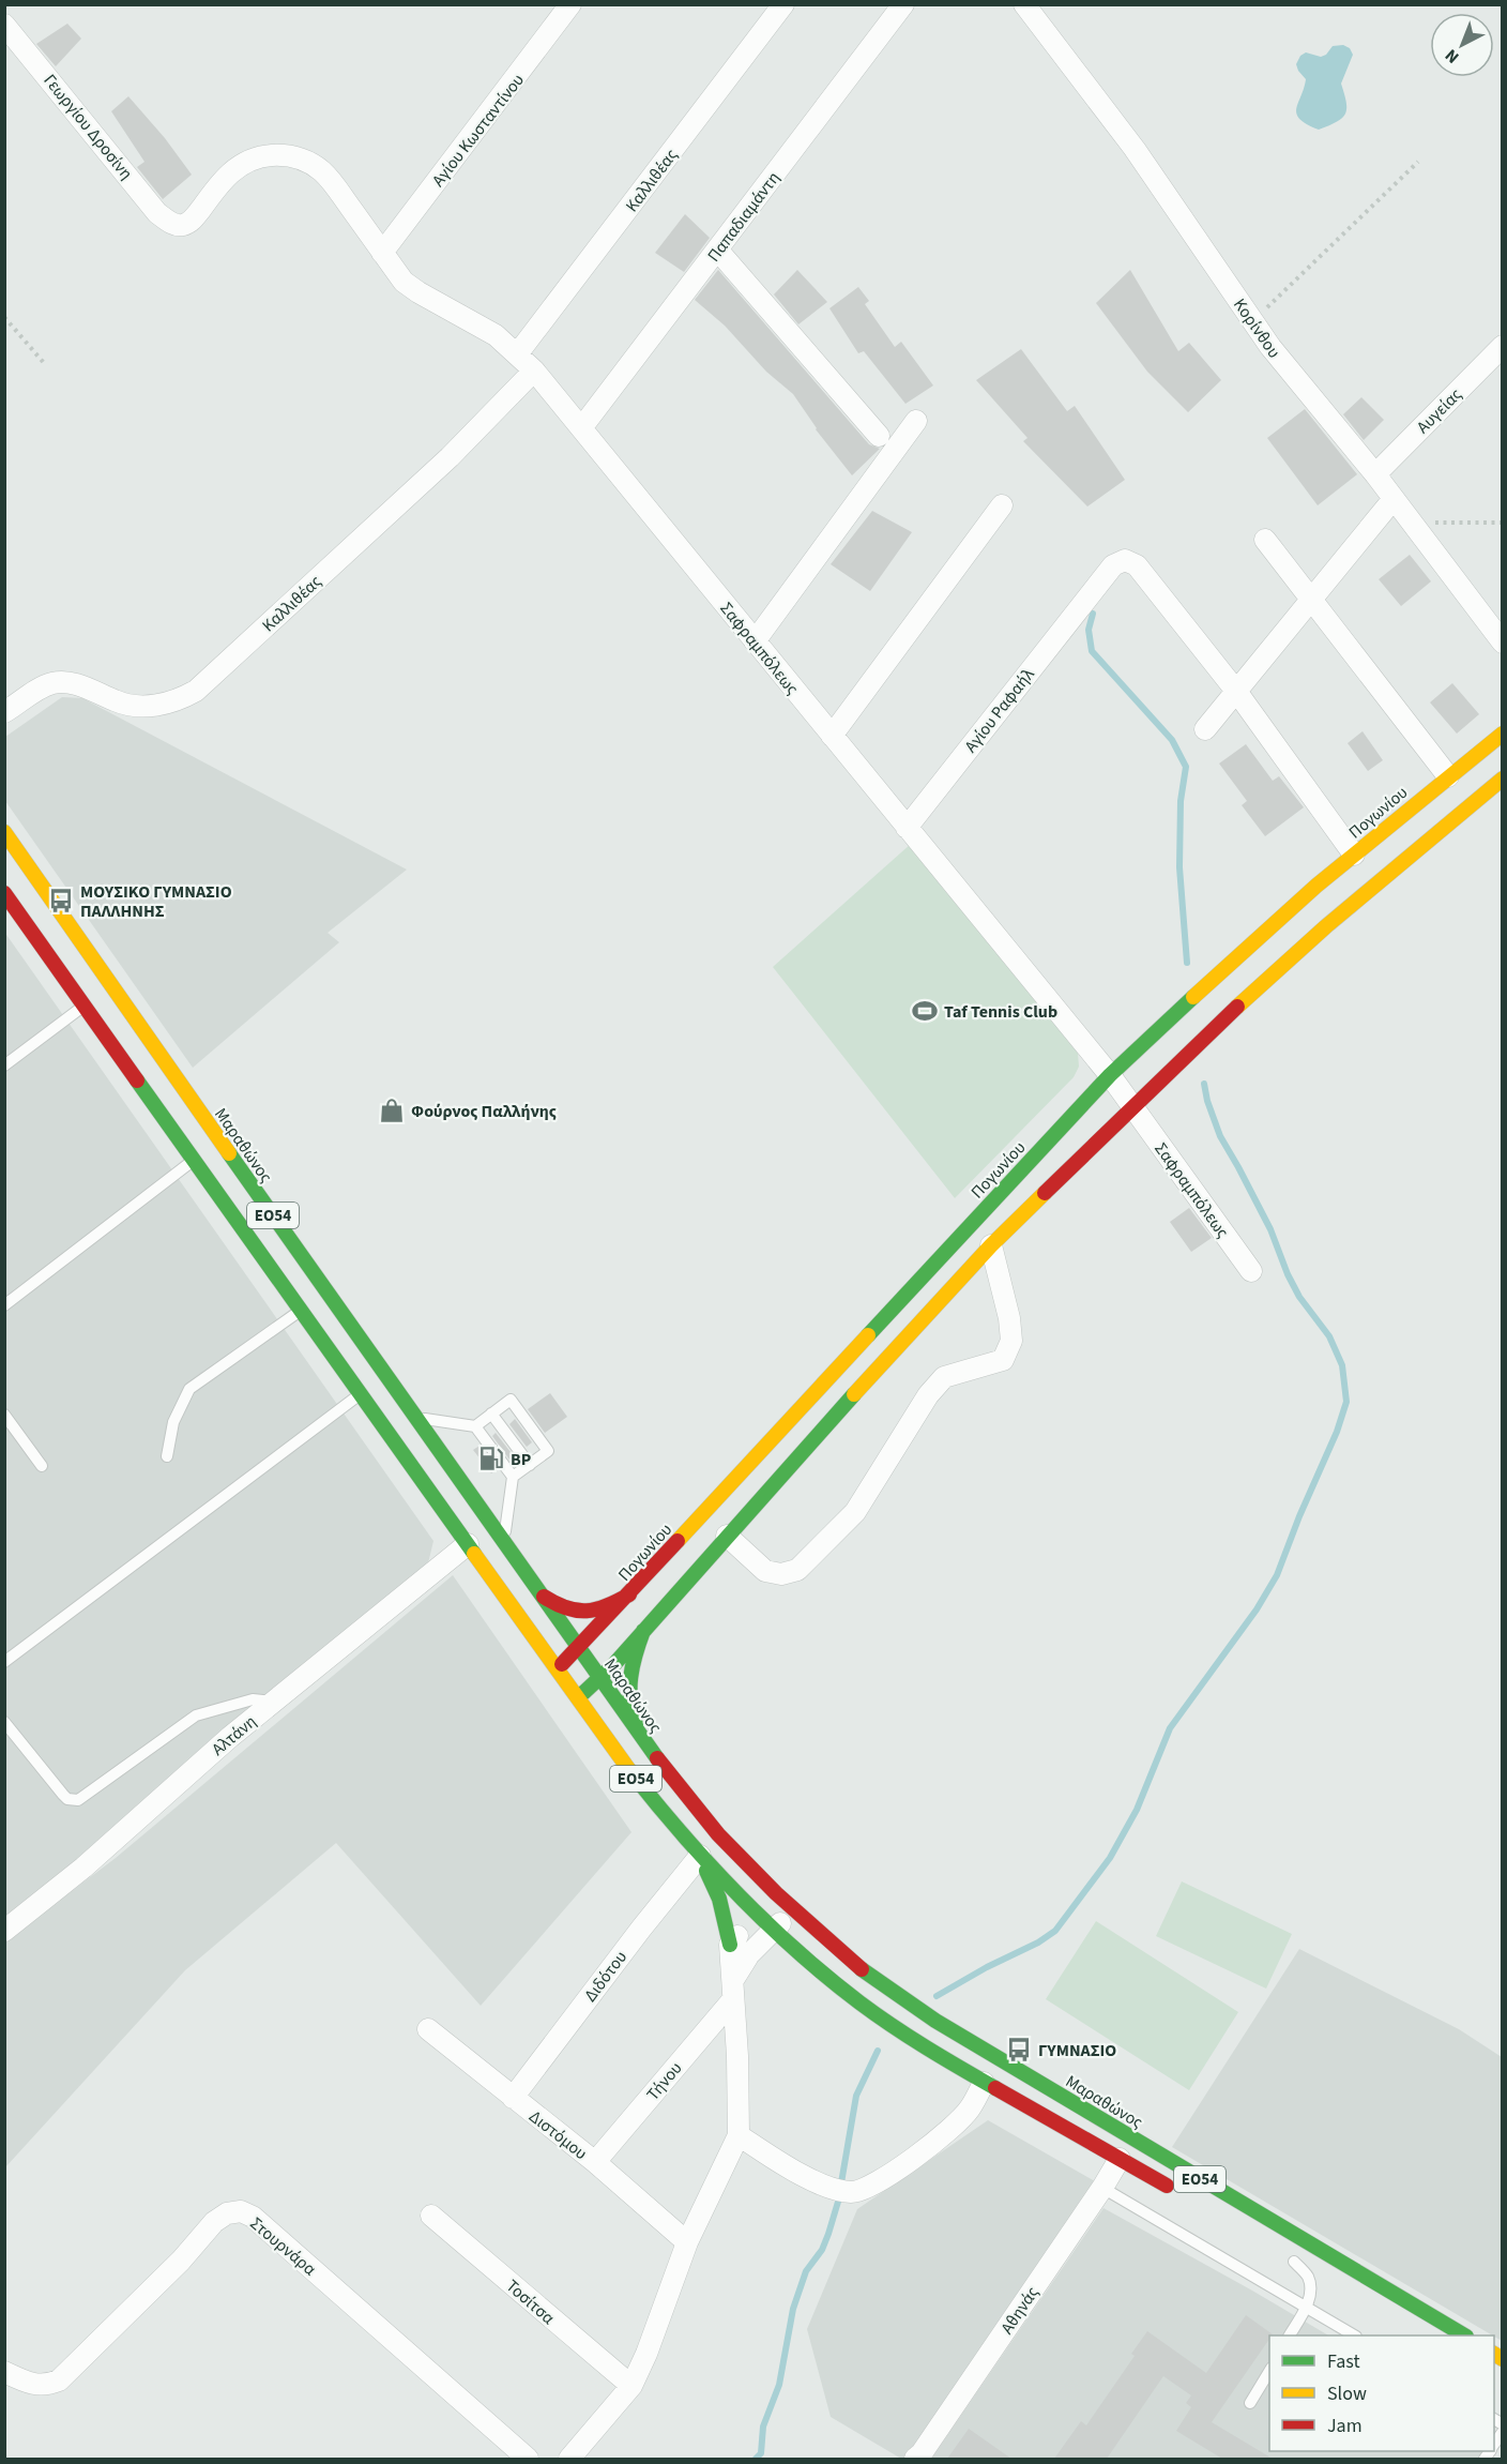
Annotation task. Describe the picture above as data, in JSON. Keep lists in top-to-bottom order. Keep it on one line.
{"streets":{"main road":["Πογωνίου","Μαραθώνος","ΕΟ54"],"street":["Γεωργίου Δροσίνη","Αγίου Κωσταντίνου","Καλλιθέας","Παπαδιαμάντη","Κορίνθου","Αυγείας","Σαφραμπόλεως","Αγίου Ραφαήλ","Αλτάνη","Διδότου","Τήνου","Διστόμου","Στουρνάρα","Τοσίτσα","Αθηνάς"]},"crossings":[["Γεωργίου Δροσίνη","Σαφραμπόλεως"],["Αγίου Κωσταντίνου","Σαφραμπόλεως"],["Καλλιθέας","Σαφραμπόλεως"],["Παπαδιαμάντη","Σαφραμπόλεως"],["Κορίνθου","Αυγείας"],["Σαφραμπόλεως","Αγίου Ραφαήλ"],["Σαφραμπόλεως","Πογωνίου"],["Πογωνίου","Μαραθώνος"],["Πογωνίου","ΕΟ54"],["Μαραθώνος","Τήνου"],["ΕΟ54","Αλτάνη"],["ΕΟ54","Διδότου"],["ΕΟ54","Τήνου"],["ΕΟ54","Αθηνάς"],["Διδότου","Διστόμου"],["Τήνου","Διστόμου"]],"places":{"bus stop":["ΜΟΥΣΙΚΟ ΓΥΜΝΑΣΙΟ ΠΑΛΛΗΝΗΣ","ΓΥΜΝΑΣΙΟ"],"sports":["Taf Tennis Club"],"shop":["Φούρνος Παλλήνης"],"fuel station":["BP"]},"legend":["Fast","Slow","Jam"],"north":"bottom left"}
